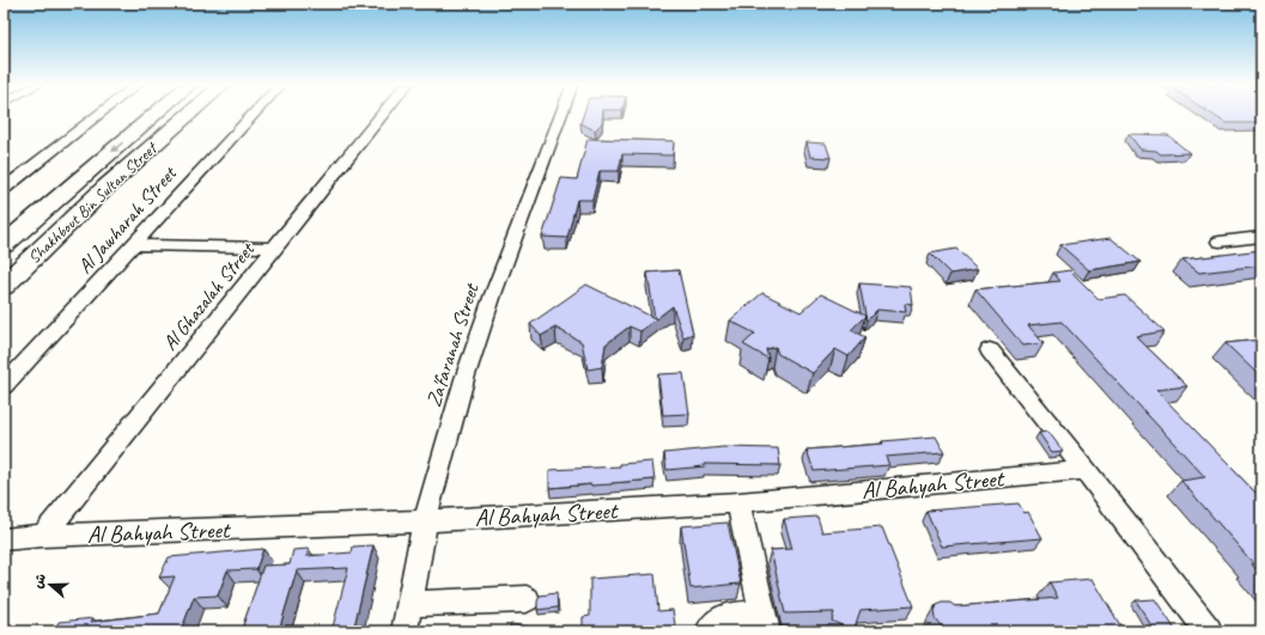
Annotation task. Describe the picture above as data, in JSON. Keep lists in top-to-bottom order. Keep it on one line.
{"streets":{"main road":["Shakhbout Bin Sultan Street"],"street":["Al Jawharah Street","Al Ghazalah Street","Za'faranah Street","Al Bahyah Street"]},"crossings":[["Al Ghazalah Street","Al Bahyah Street"],["Za'faranah Street","Al Bahyah Street"]],"north":"left"}
